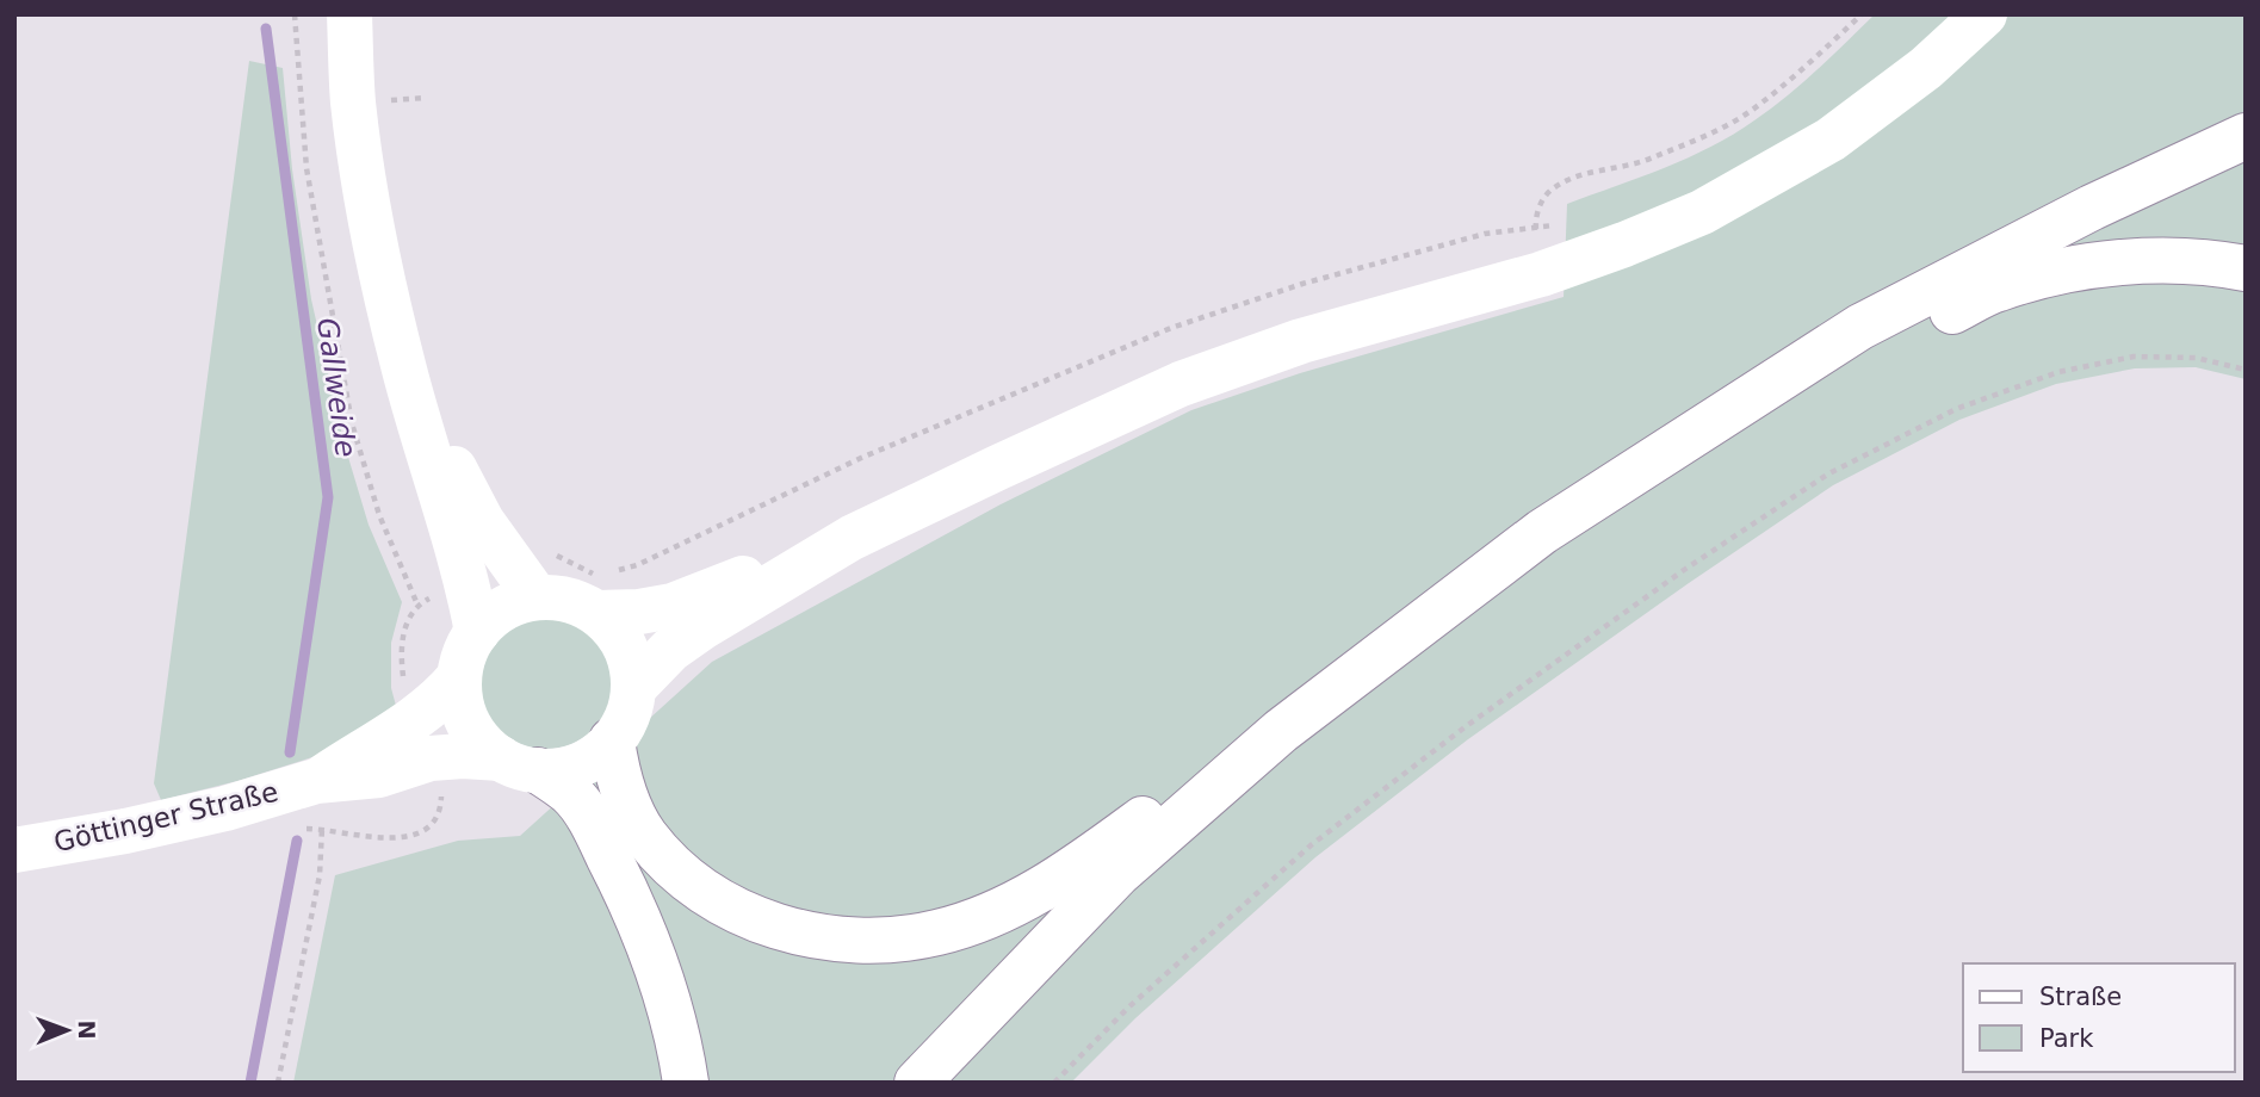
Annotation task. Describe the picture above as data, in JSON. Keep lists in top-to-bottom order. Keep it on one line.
{"streets":{"main road":["Göttinger Straße"]},"water":["Gallweide"],"legend":["Straße","Park"],"north":"right"}
